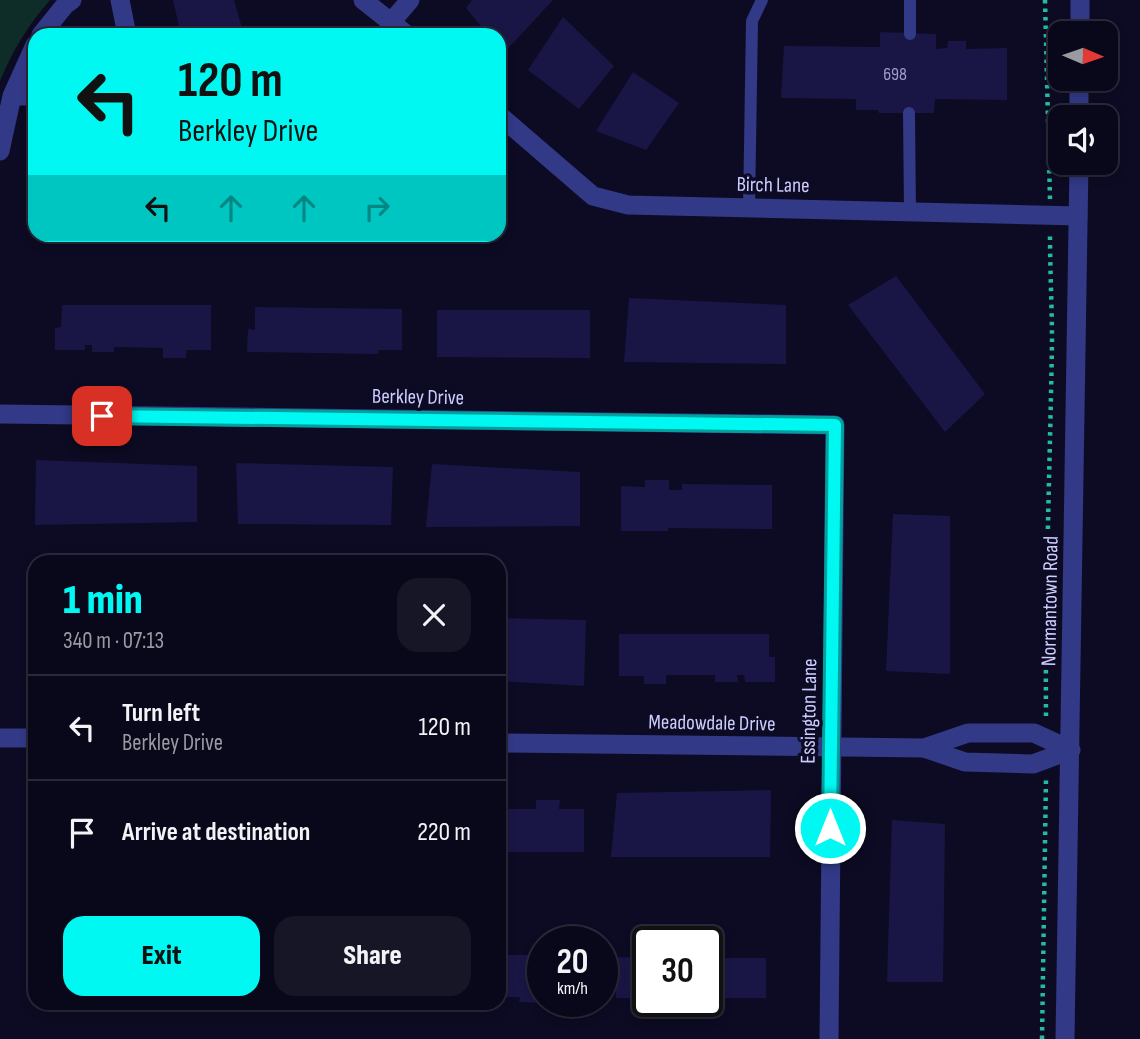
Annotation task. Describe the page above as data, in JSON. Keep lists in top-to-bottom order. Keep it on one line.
{"streets":{"street":["Birch Lane","Berkley Drive","Normantown Road","Essington Lane","Meadowdale Drive"]},"crossings":[["Birch Lane","Normantown Road"],["Berkley Drive","Essington Lane"],["Normantown Road","Meadowdale Drive"],["Essington Lane","Meadowdale Drive"]],"house_numbers":["698"],"north":"right","page":{"turn":["120 m","Berkley Drive"],"heading":["1 min","340 m · 07:13"],"list":[{"name":"Turn left","note":"Berkley Drive","value":"120 m"},{"name":"Arrive at destination","value":"220 m"}],"buttons":["Exit","Share"],"speed":"20 km/h","limit":"30"}}
